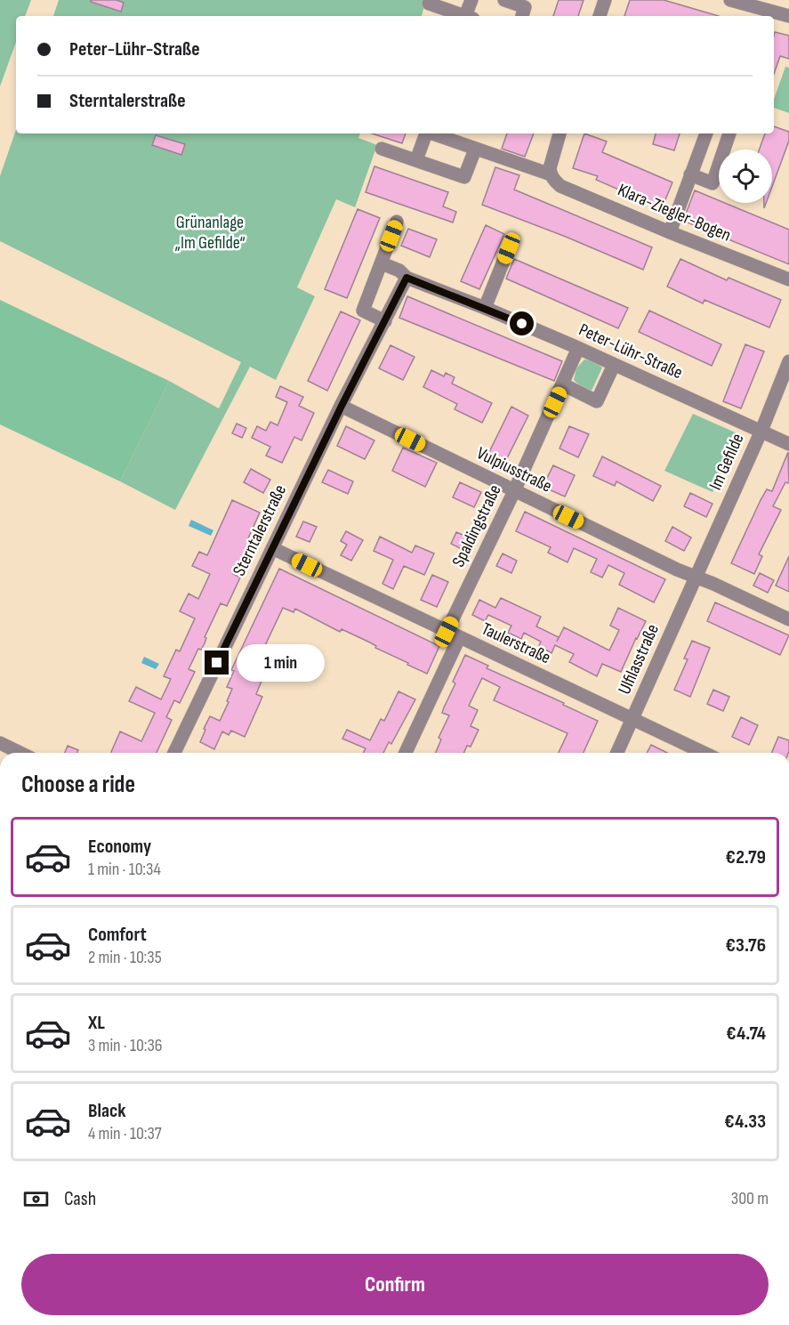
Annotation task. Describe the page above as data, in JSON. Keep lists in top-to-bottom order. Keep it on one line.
{"streets":{"street":["Klara-Ziegler-Bogen","Peter-Lühr-Straße","Im Gefilde","Vulpiusstraße","Spaldingstraße","Sterntalerstraße","Taulerstraße","Ulfilasstraße"]},"crossings":[["Peter-Lühr-Straße","Im Gefilde"],["Peter-Lühr-Straße","Spaldingstraße"],["Peter-Lühr-Straße","Sterntalerstraße"],["Im Gefilde","Vulpiusstraße"],["Im Gefilde","Ulfilasstraße"],["Vulpiusstraße","Spaldingstraße"],["Vulpiusstraße","Sterntalerstraße"],["Vulpiusstraße","Ulfilasstraße"],["Spaldingstraße","Taulerstraße"],["Sterntalerstraße","Taulerstraße"],["Taulerstraße","Ulfilasstraße"]],"parks":["Grünanlage „Im Gefilde“"],"page":{"banner":["Peter-Lühr-Straße","Sterntalerstraße"],"bubble":"1 min","heading":"Choose a ride","list":[{"name":"Economy","note":"1 min · 10:34","value":"€2.79"},{"name":"Comfort","note":"2 min · 10:35","value":"€3.76"},{"name":"XL","note":"3 min · 10:36","value":"€4.74"},{"name":"Black","note":"4 min · 10:37","value":"€4.33"}],"pay":["Cash","300 m"],"buttons":"Confirm"}}
